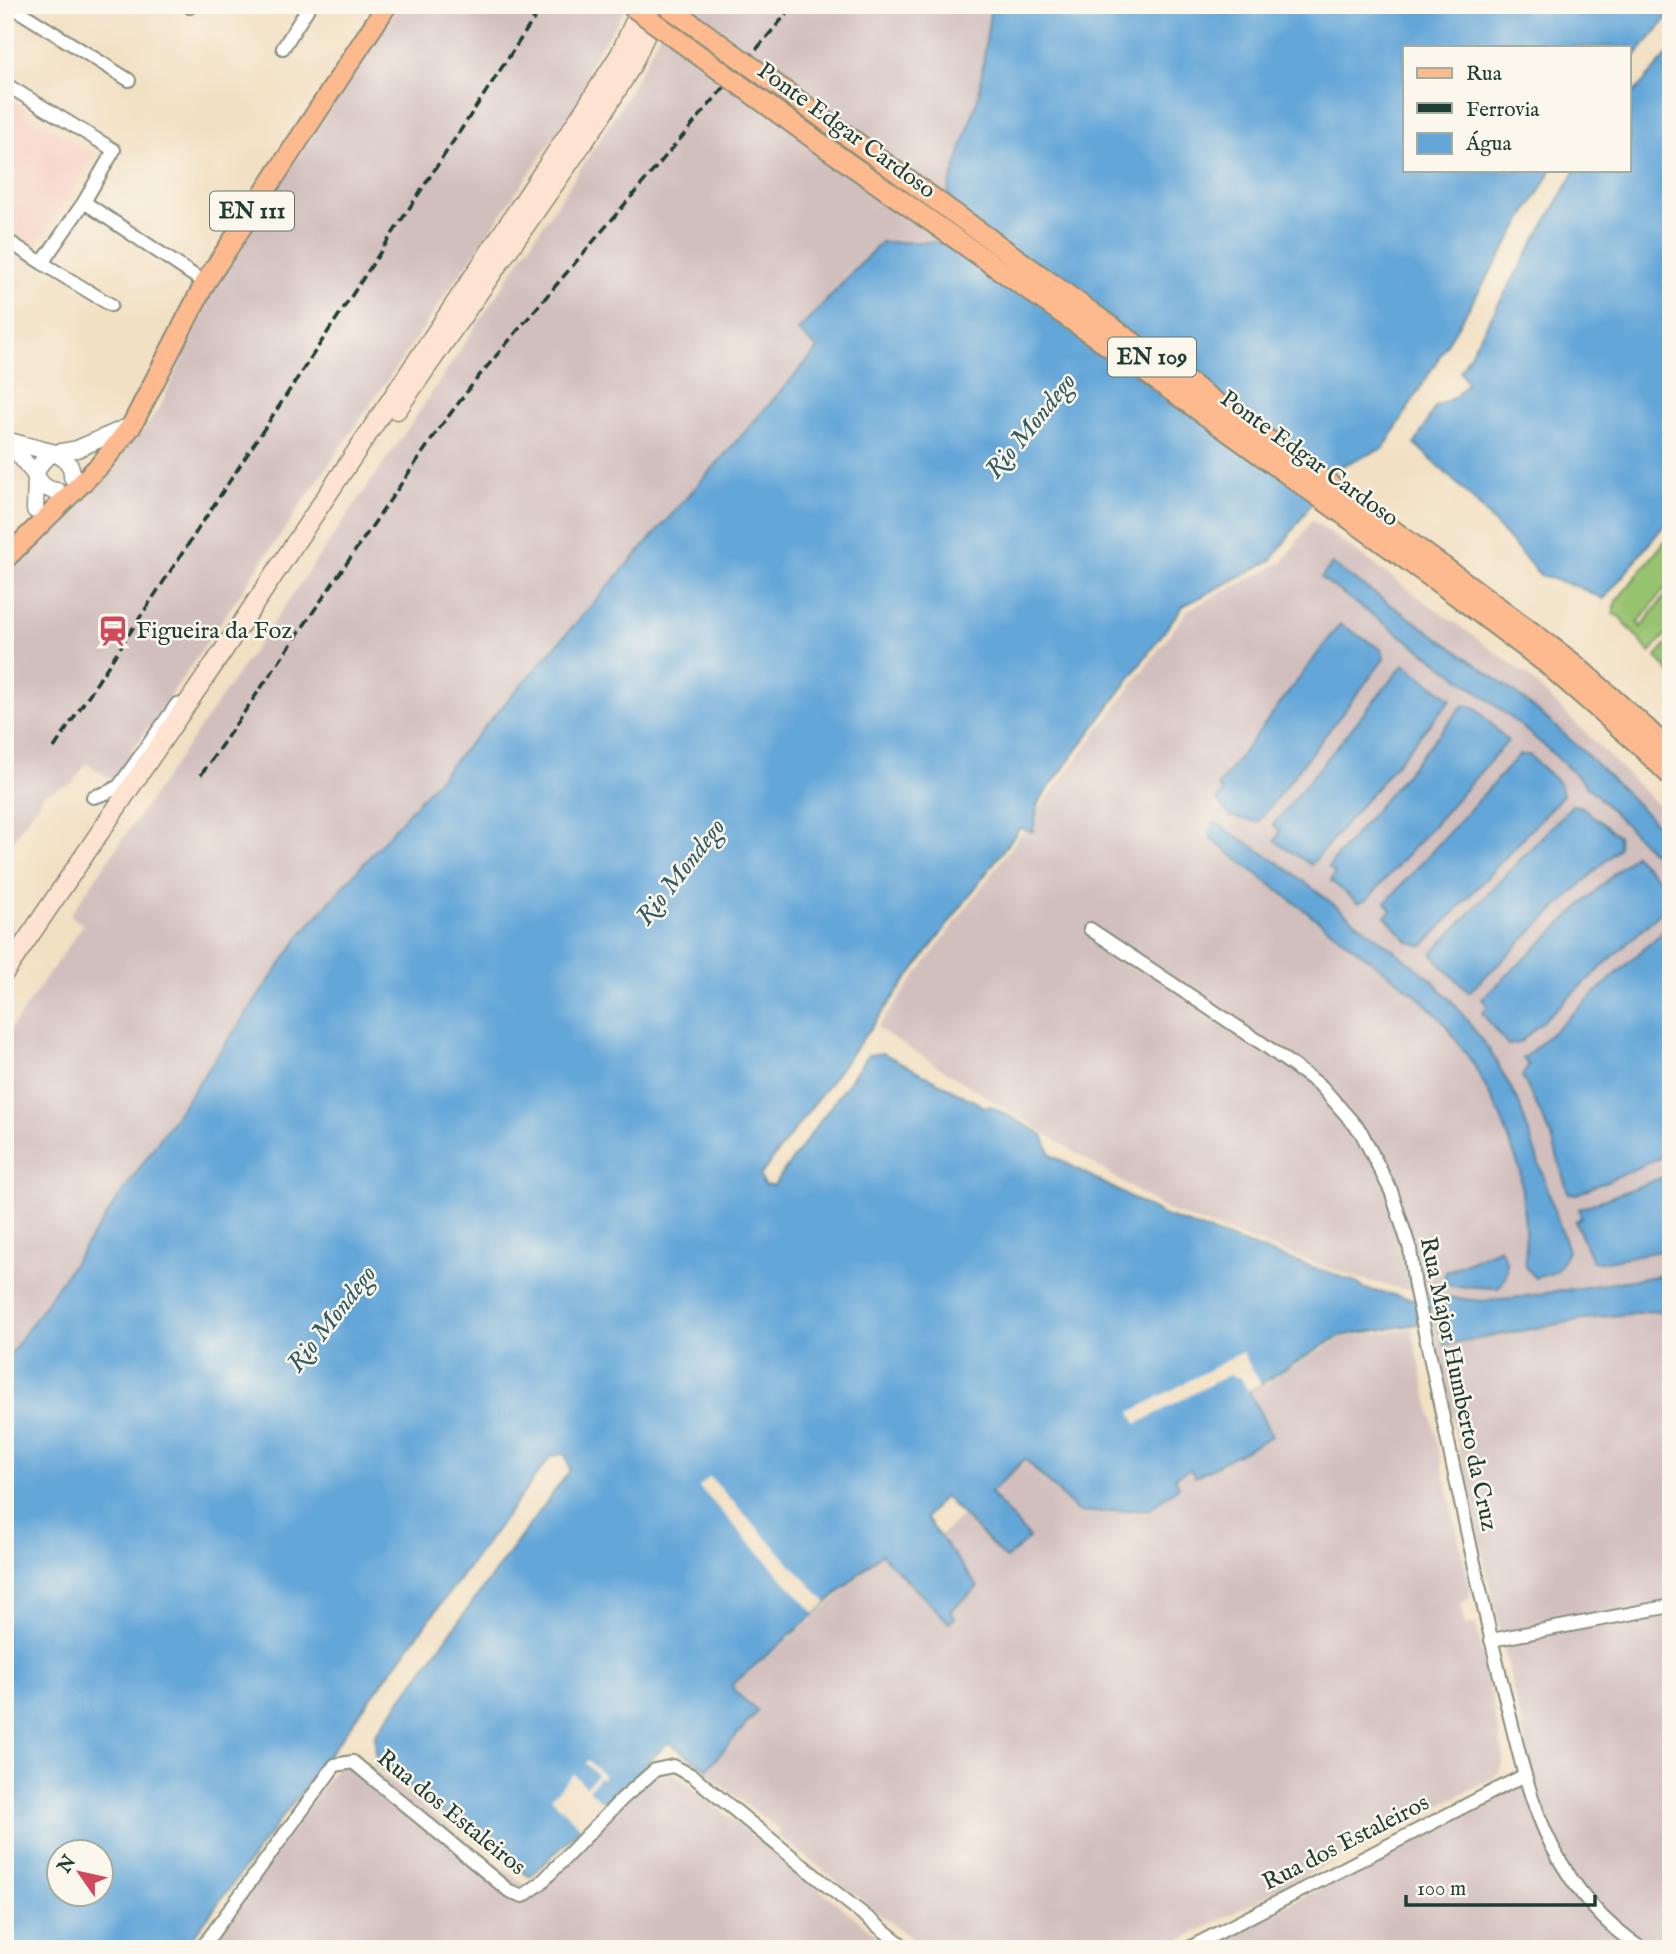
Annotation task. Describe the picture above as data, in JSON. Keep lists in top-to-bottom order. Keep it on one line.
{"streets":{"main road":["Ponte Edgar Cardoso","EN 111","EN 109"],"street":["Rua Major Humberto da Cruz","Rua dos Estaleiros"]},"crossings":[["Rua Major Humberto da Cruz","Rua dos Estaleiros"]],"water":["Rio Mondego"],"places":{"station":["Figueira da Foz"]},"legend":["Rua","Ferrovia","Água"],"scale_bar":"100 m","north":"top left"}
